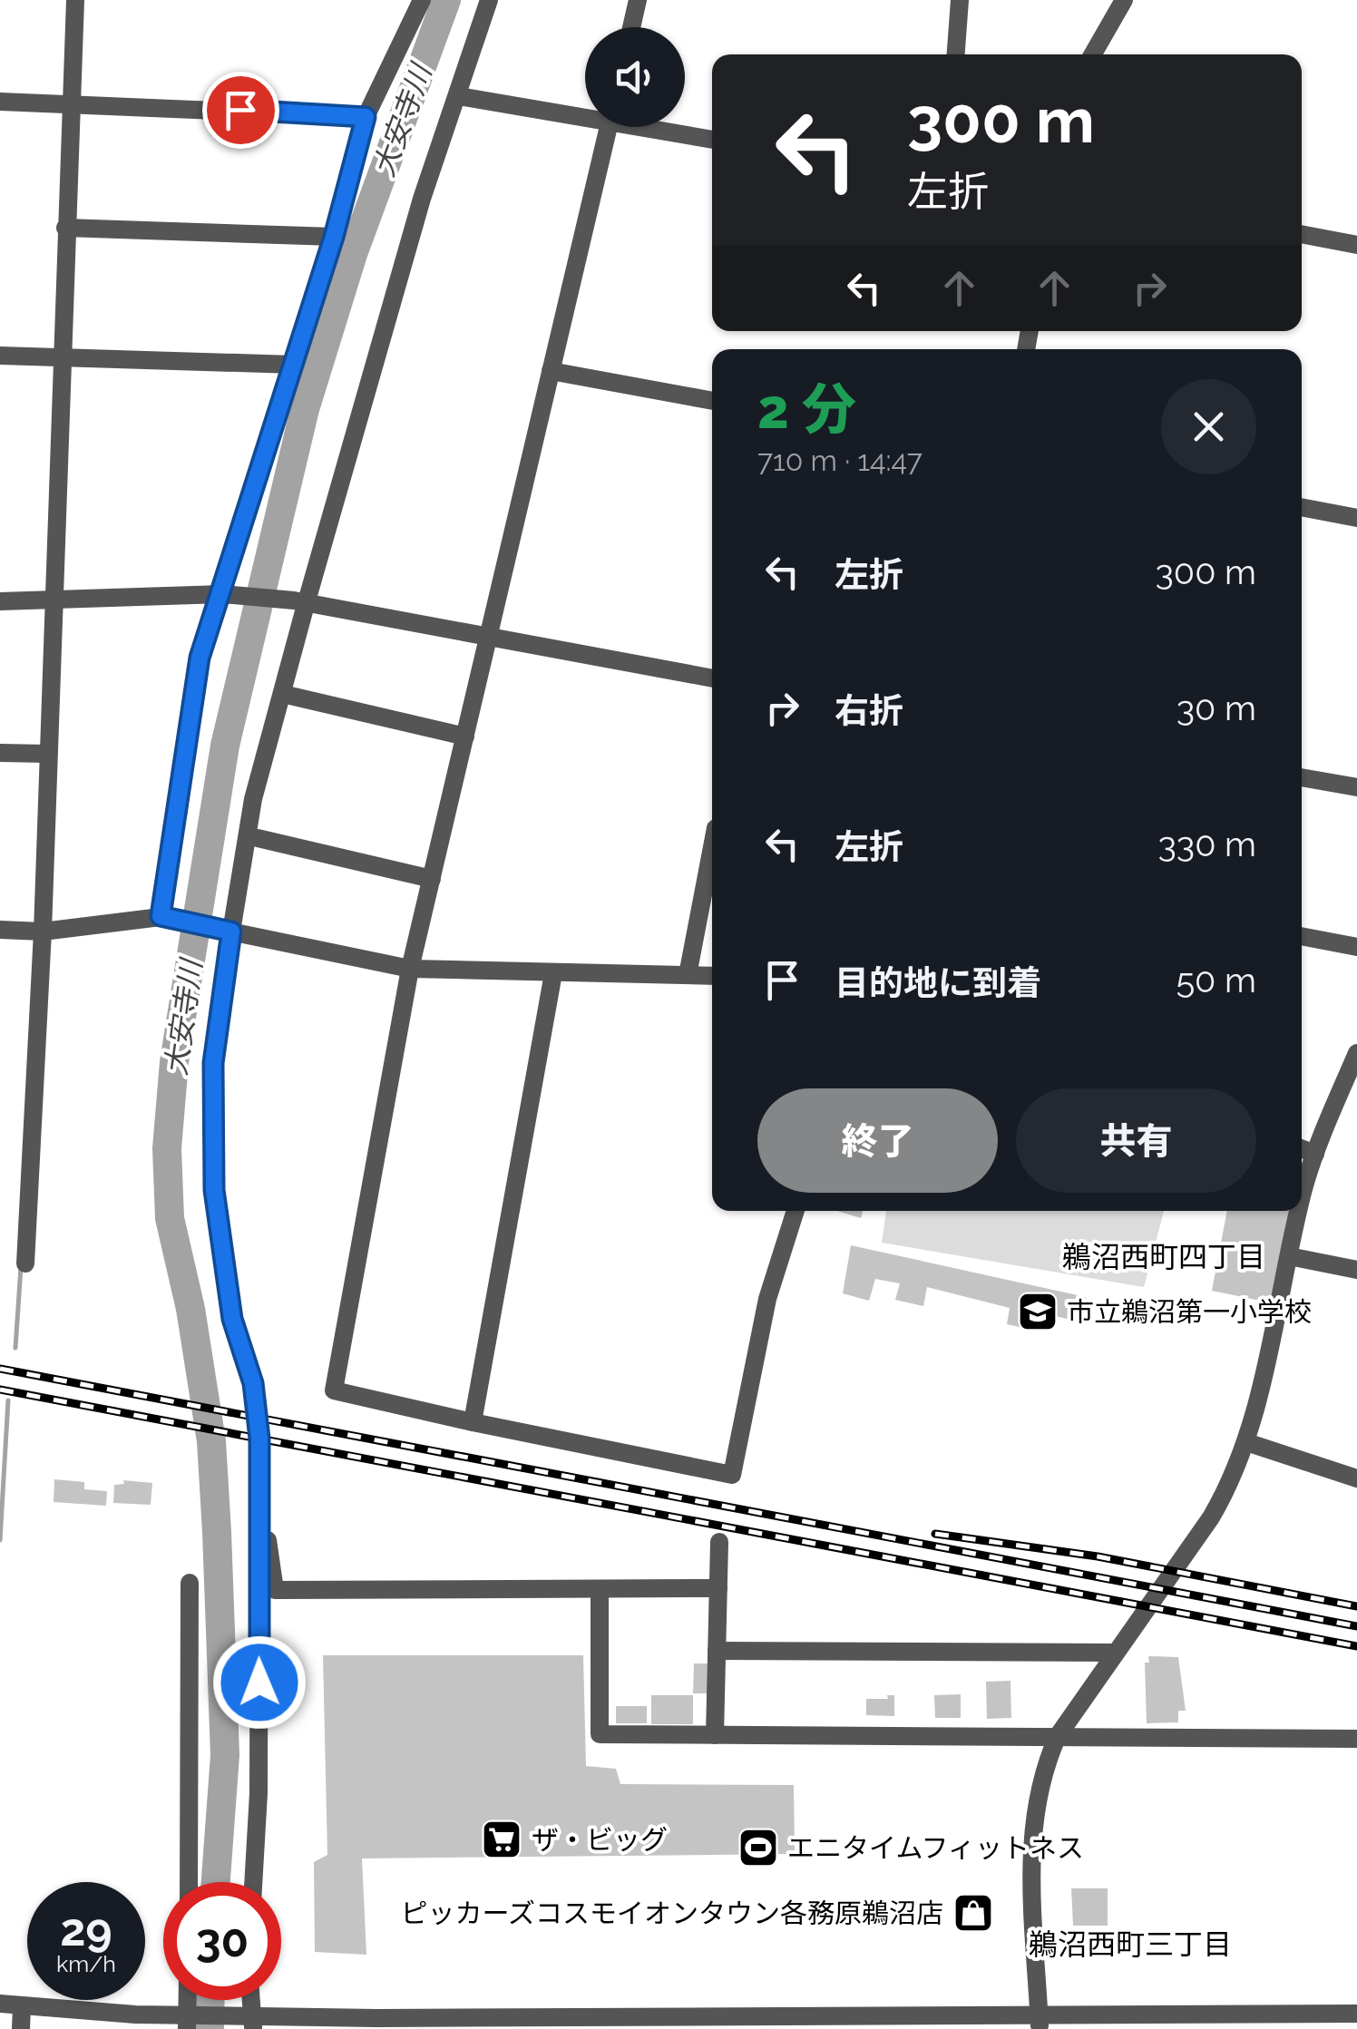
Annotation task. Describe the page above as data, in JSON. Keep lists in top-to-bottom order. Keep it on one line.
{"districts":["鵜沼西町四丁目","鵜沼西町三丁目"],"water":["大安寺川"],"places":{"school or university":["市立鵜沼第一小学校"],"supermarket":["ザ・ビッグ"],"sports":["エニタイムフィットネス"],"shop":["ピッカーズコスモイオンタウン各務原鵜沼店"]},"page":{"turn":["300 m","左折"],"heading":["2 分","710 m · 14:47"],"list":[{"name":"左折","value":"300 m"},{"name":"右折","value":"30 m"},{"name":"左折","value":"330 m"},{"name":"目的地に到着","value":"50 m"}],"buttons":["終了","共有"],"speed":"29 km/h","limit":"30"}}
